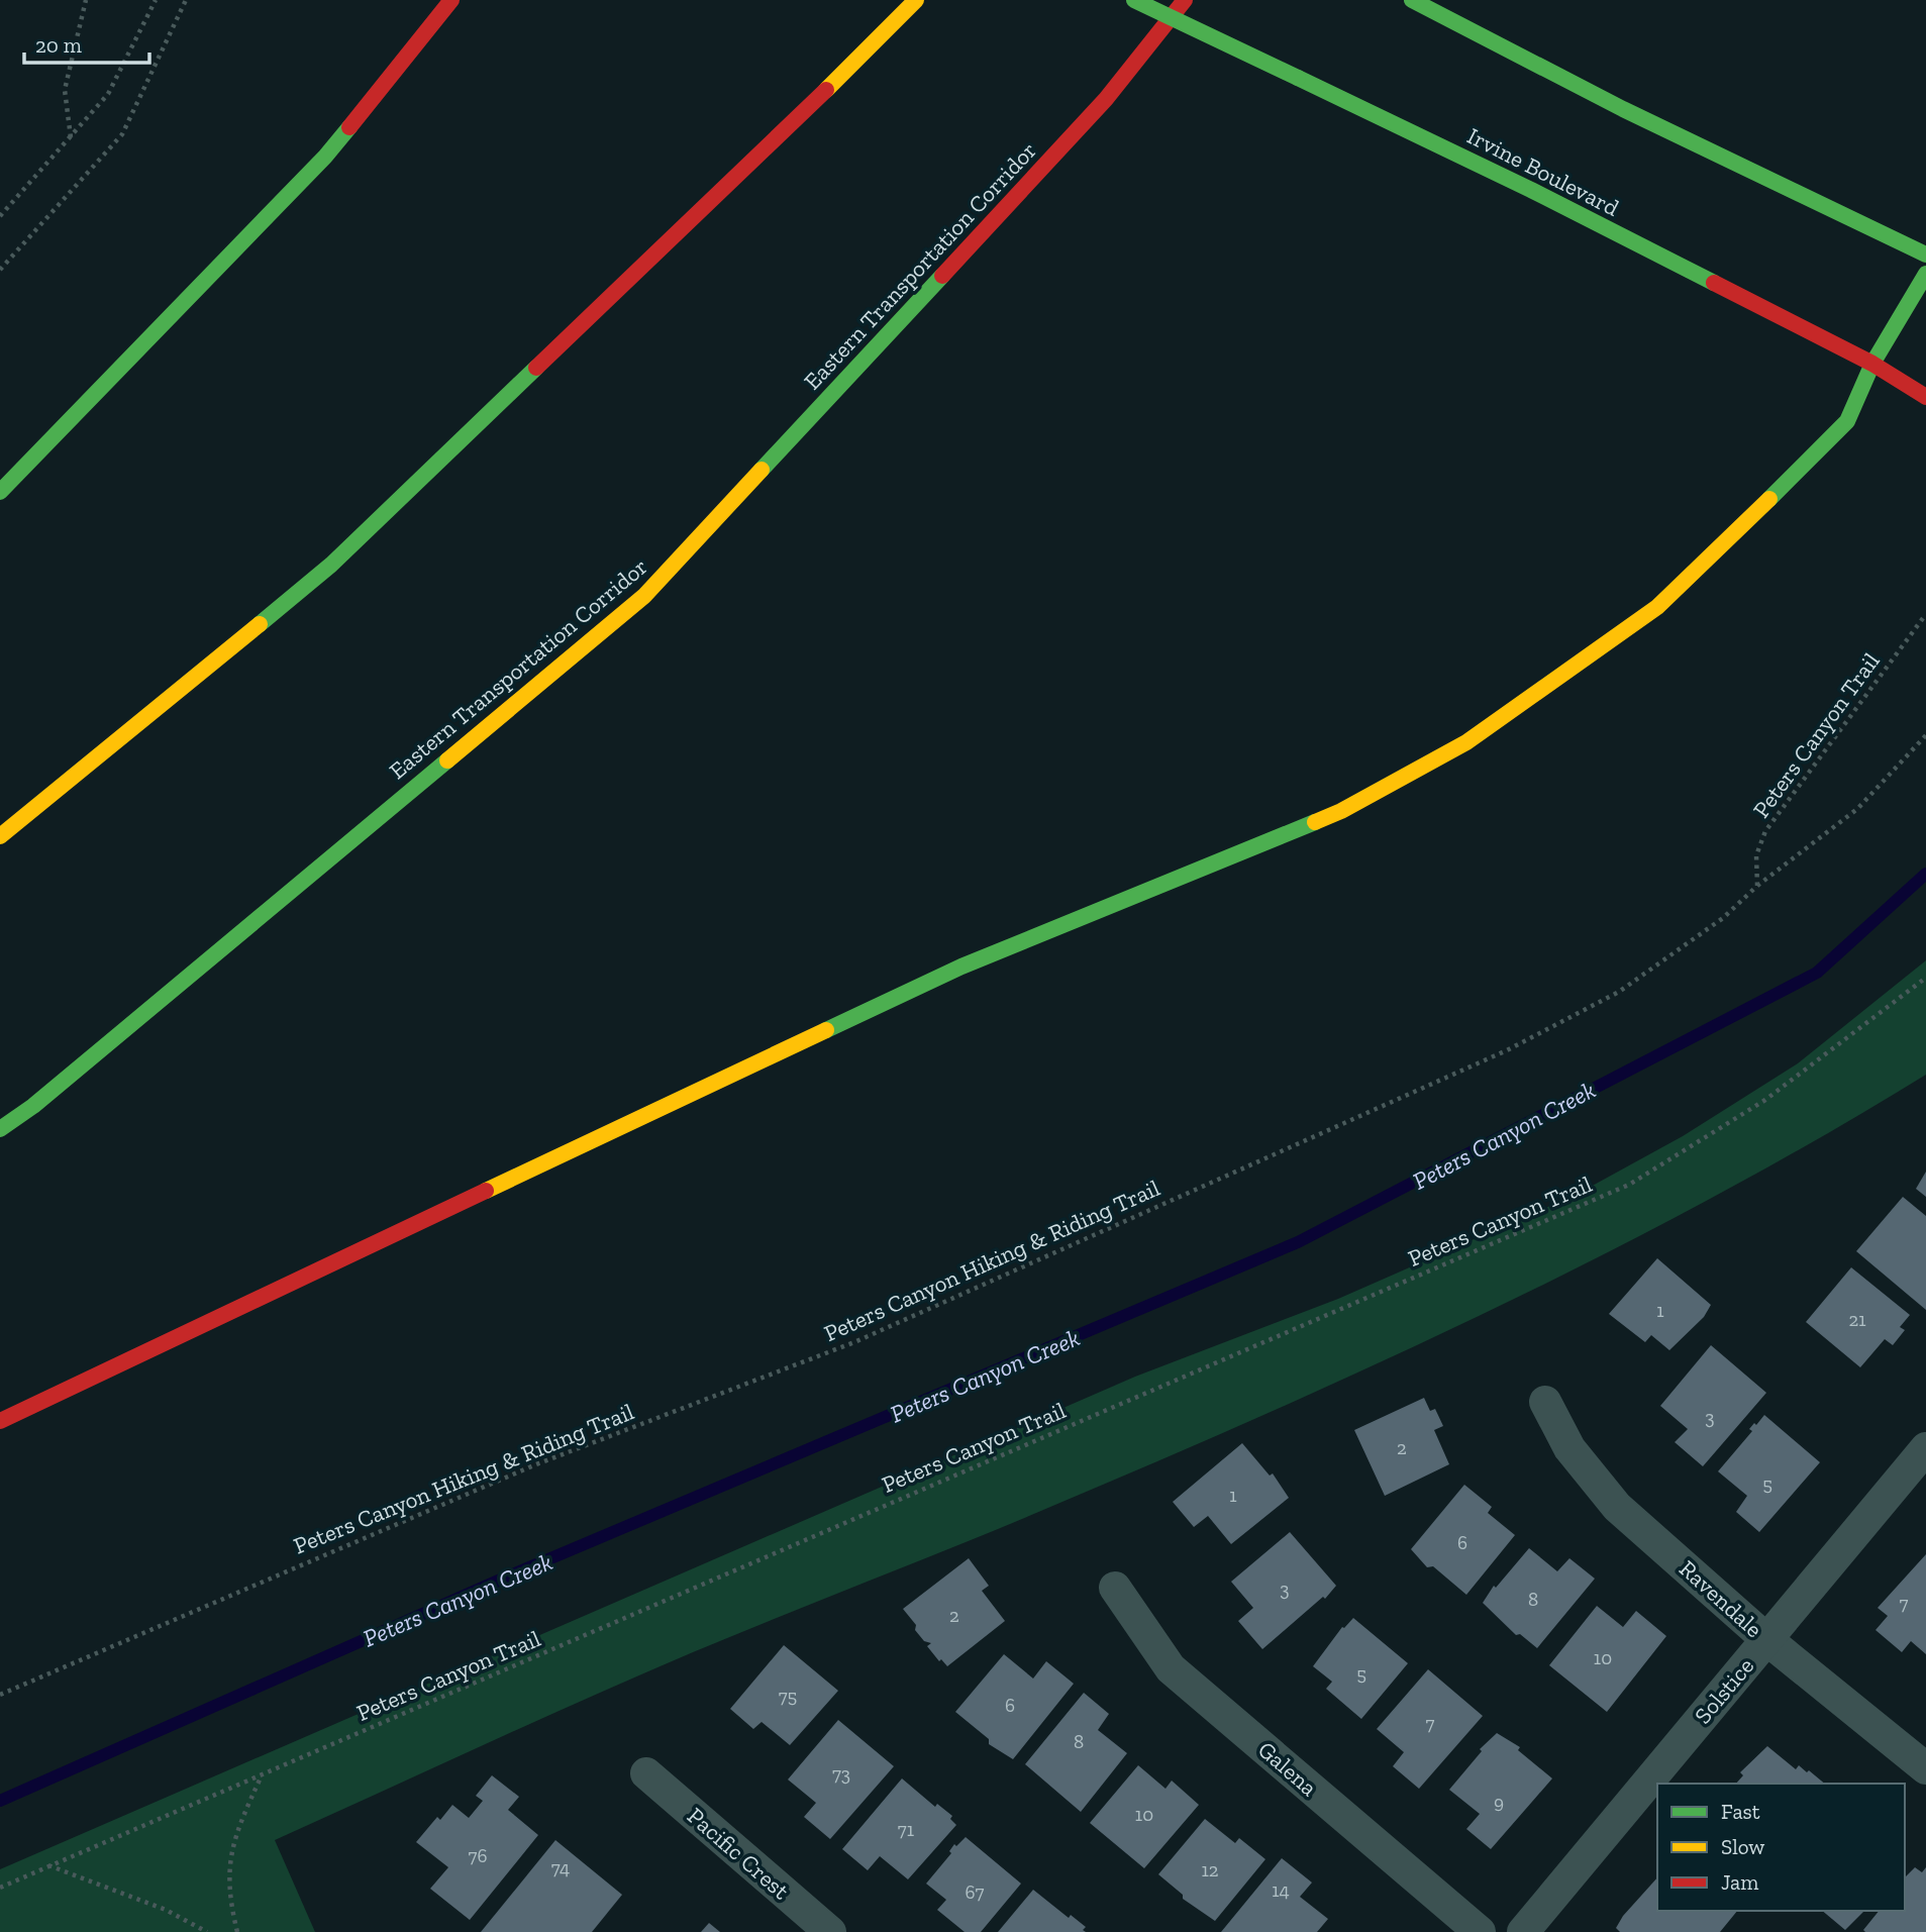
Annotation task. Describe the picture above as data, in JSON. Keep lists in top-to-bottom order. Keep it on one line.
{"streets":{"main road":["Irvine Boulevard","Eastern Transportation Corridor"],"street":["Ravendale","Solstice","Galena","Pacific Crest"],"path":["Peters Canyon Trail","Peters Canyon Hiking & Riding Trail"]},"crossings":[["Peters Canyon Trail","Peters Canyon Hiking & Riding Trail"],["Ravendale","Solstice"]],"water":["Peters Canyon Creek"],"house_numbers":["1","21","3","2","5","1","6","3","8","7","2","10","5","75","6","7","8","73","9","10","71","76","74","12","14","67"],"legend":["Fast","Slow","Jam"],"scale_bar":"20 m"}
